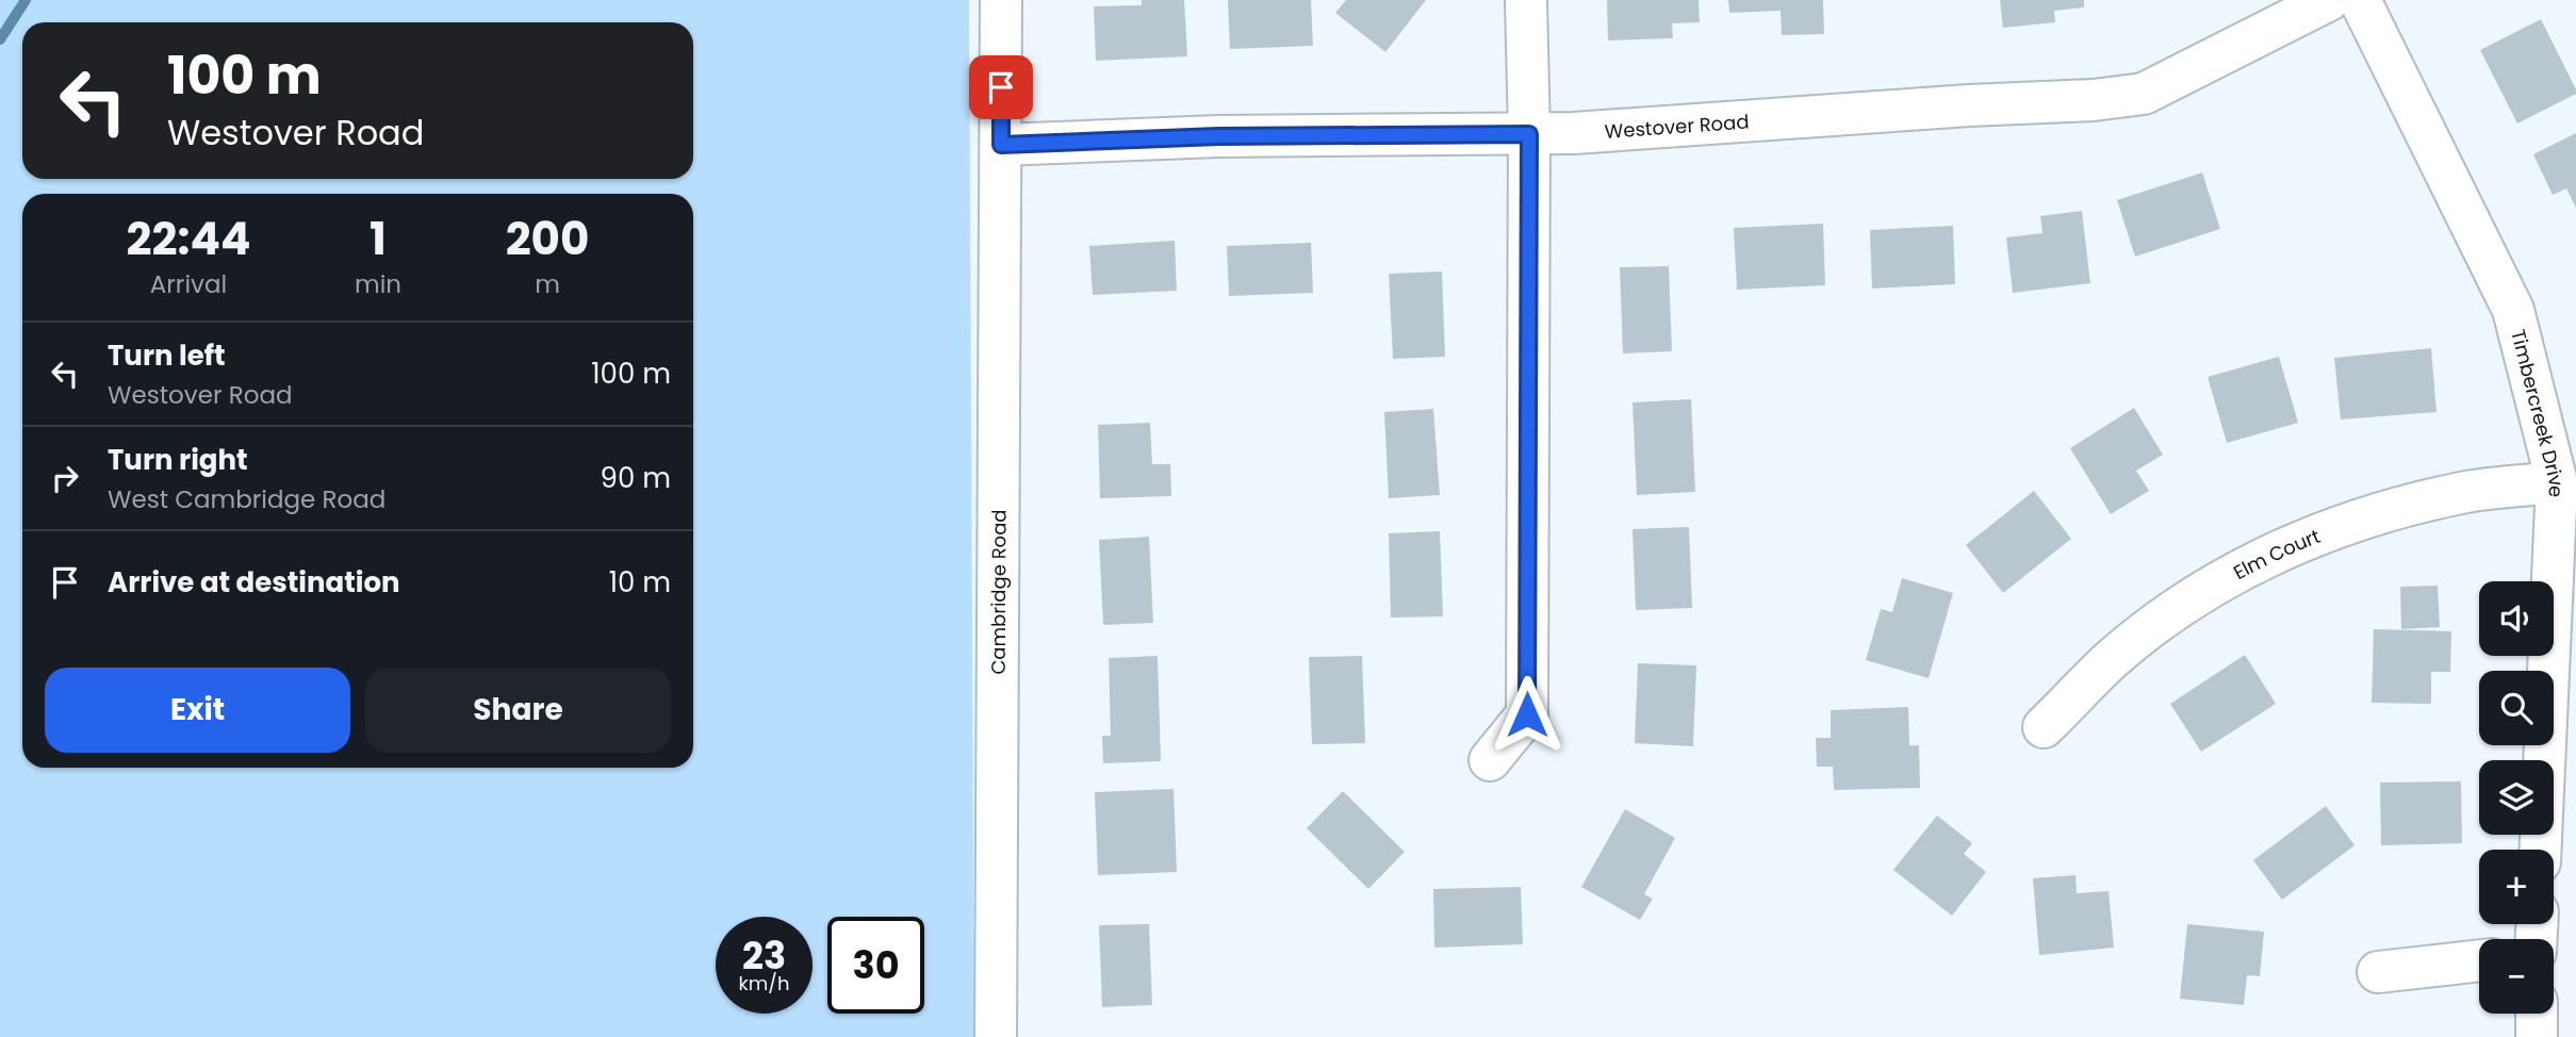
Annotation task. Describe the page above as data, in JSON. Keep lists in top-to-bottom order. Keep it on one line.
{"streets":{"street":["Westover Road","Timbercreek Drive","Elm Court","Cambridge Road"]},"crossings":[["Westover Road","Cambridge Road"],["Timbercreek Drive","Elm Court"]],"page":{"turn":["100 m","Westover Road"],"eta":["22:44","Arrival","1","min","200","m"],"list":[{"name":"Turn left","note":"Westover Road","value":"100 m"},{"name":"Turn right","note":"West Cambridge Road","value":"90 m"},{"name":"Arrive at destination","value":"10 m"}],"map_buttons":["+","−"],"buttons":["Exit","Share"],"speed":"23 km/h","limit":"30"}}
